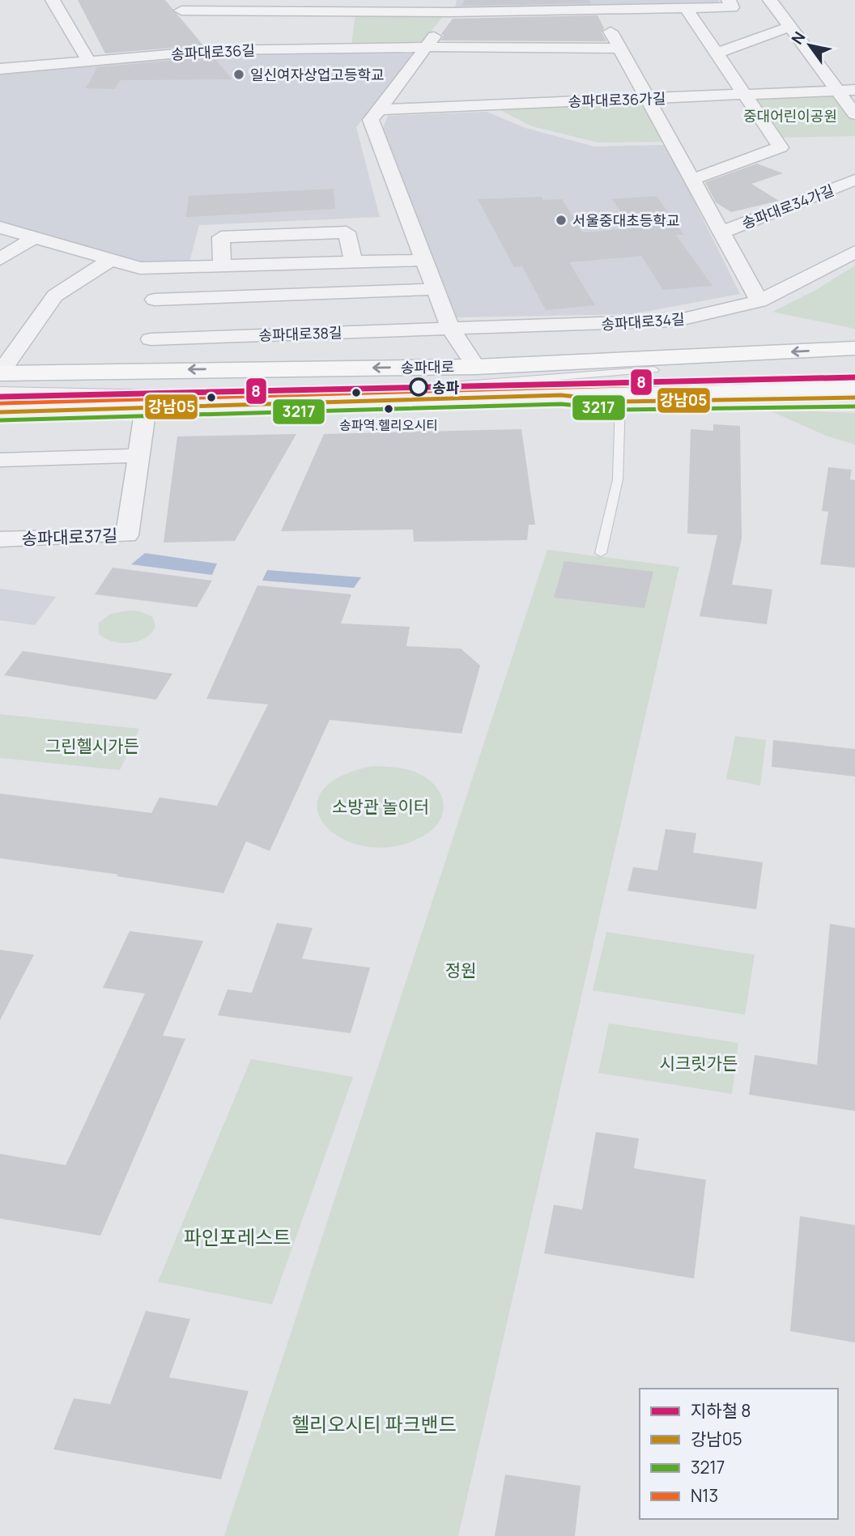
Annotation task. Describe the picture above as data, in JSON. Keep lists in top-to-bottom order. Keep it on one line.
{"streets":{"main road":["송파대로"],"street":["송파대로36길","송파대로36가길","송파대로34가길","송파대로34길","송파대로38길","송파대로37길"]},"crossings":[["송파대로36길","송파대로34가길"],["송파대로36가길","송파대로34가길"],["송파대로34가길","송파대로34길"],["송파대로34길","송파대로38길"],["송파대로","송파대로37길"]],"parks":["중대어린이공원","그린헬시가든","소방관 놀이터","정원","시크릿가든","파인포레스트","헬리오시티 파크밴드"],"places":["일신여자상업고등학교","서울중대초등학교","송파","송파역.헬리오시티"],"lines":["metro line 8","transit line N13","transit line 강남05","transit line 3217"],"legend":["지하철 8","강남05","3217","N13"],"north":"top left"}
